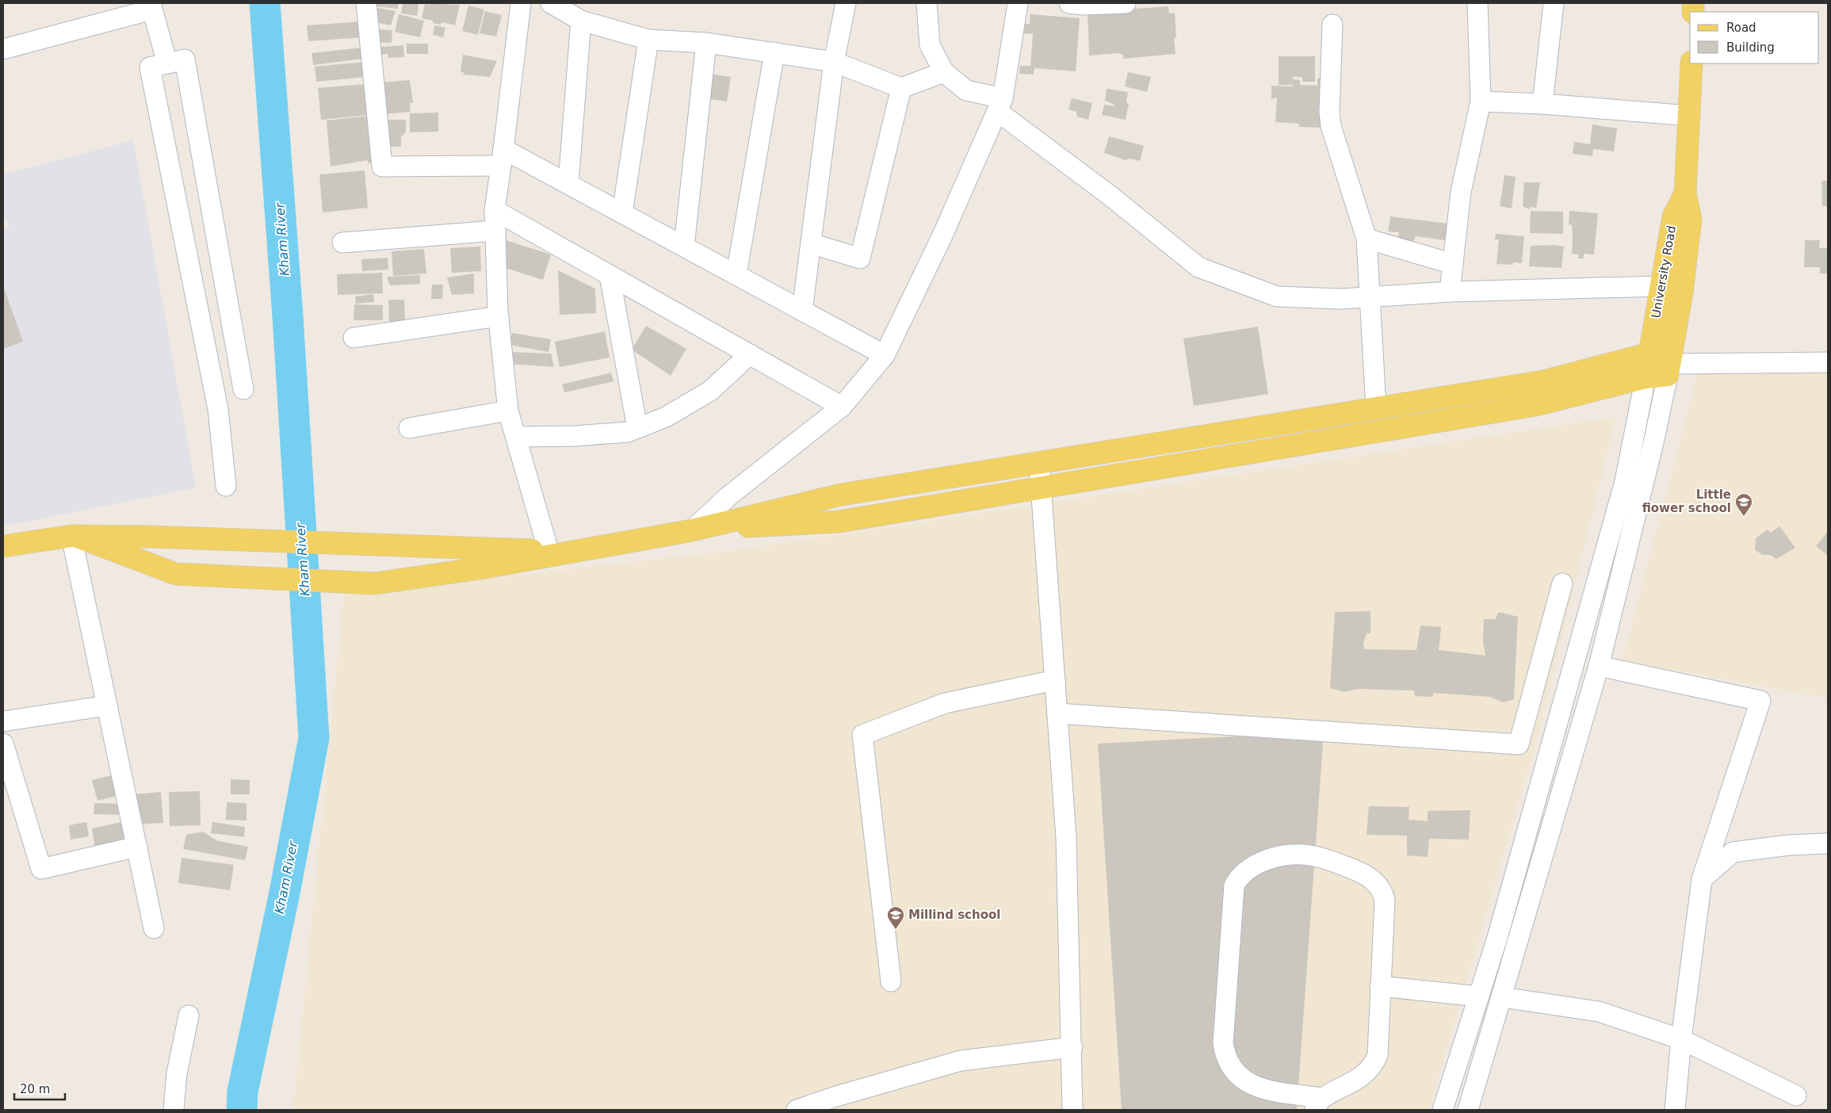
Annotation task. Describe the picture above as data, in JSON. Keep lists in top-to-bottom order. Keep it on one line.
{"streets":{"main road":["University Road"]},"water":["Kham River"],"places":{"school or university":["Little fiower school","Millind school"]},"legend":["Road","Building"],"scale_bar":"20 m"}
